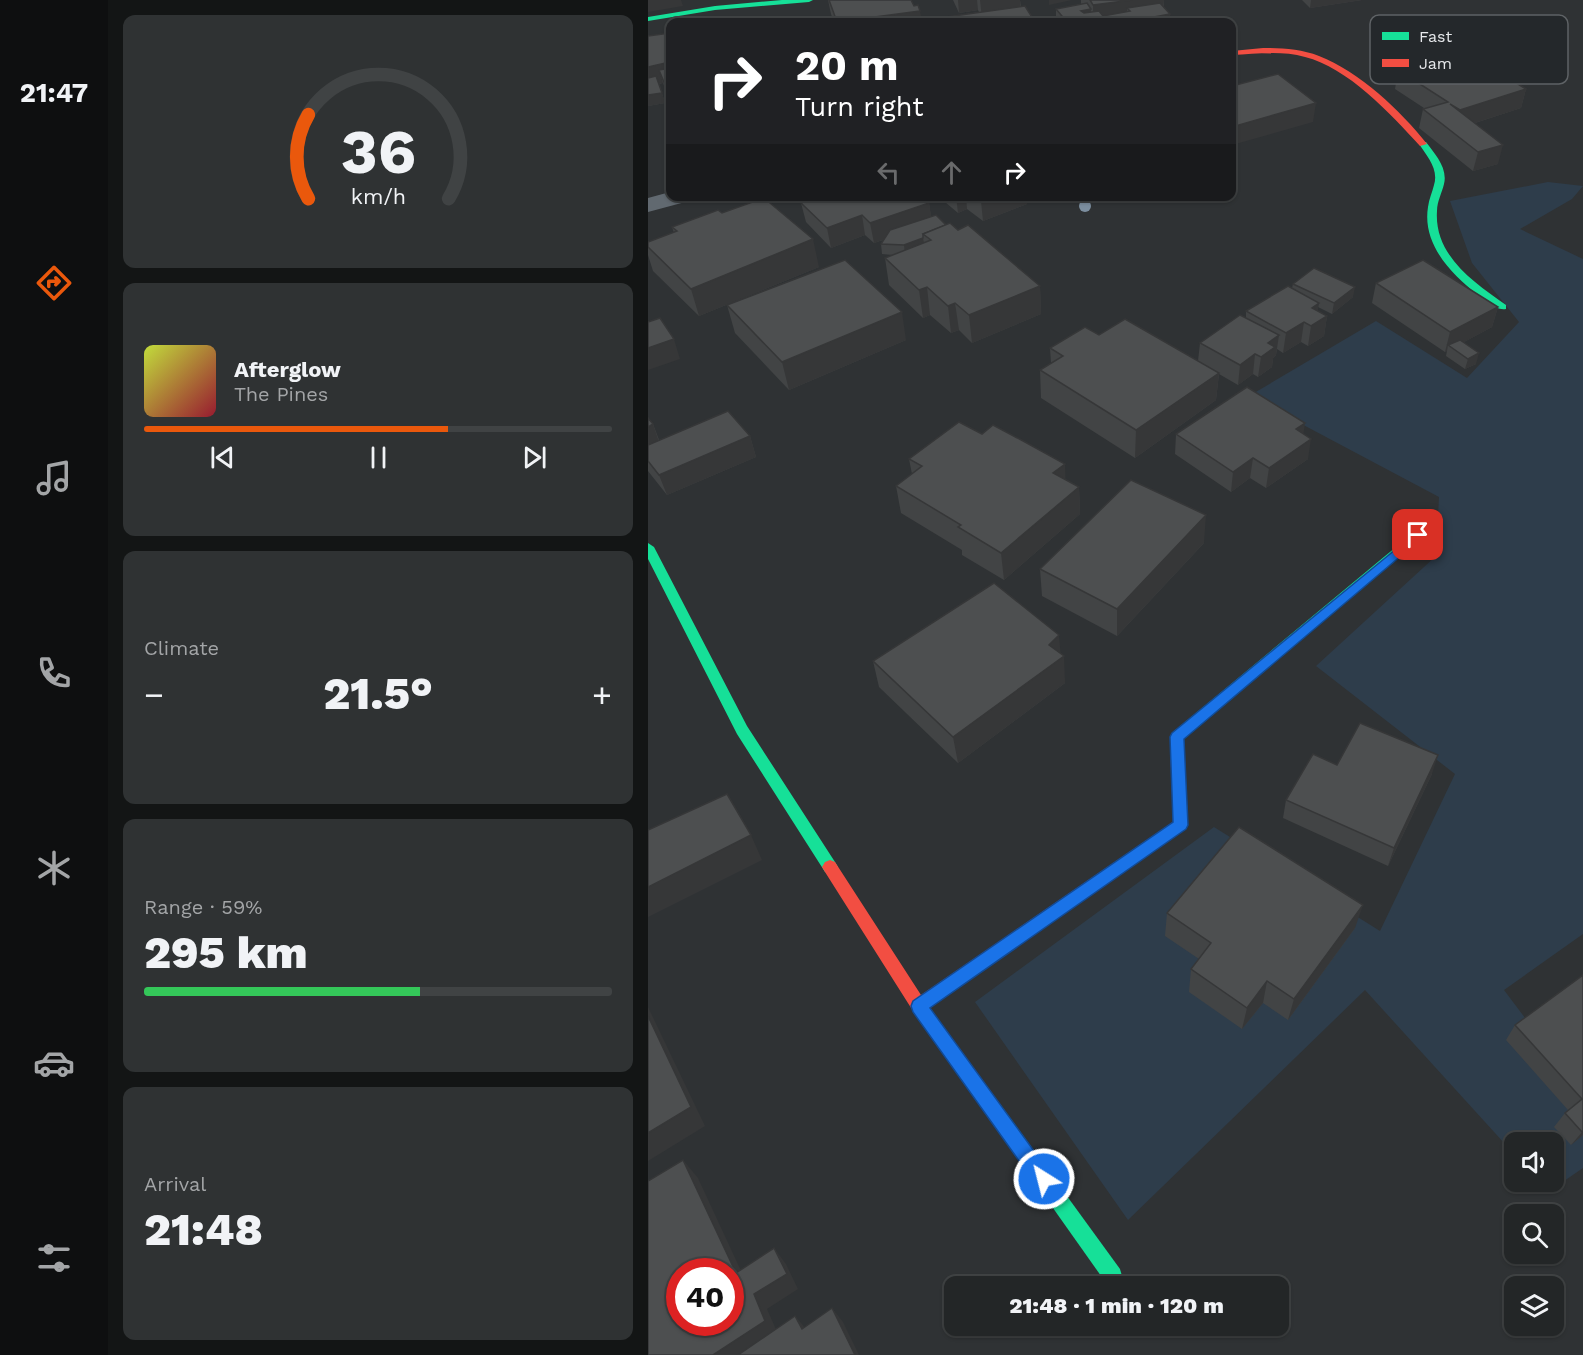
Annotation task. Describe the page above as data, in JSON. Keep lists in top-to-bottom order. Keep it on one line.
{"legend":["Fast","Jam"],"page":{"tabs":"21:47","turn":["20 m","Turn right"],"song":["Afterglow","The Pines"],"tile":["Climate",["Range · 59%","295 km"],["Arrival","21:48"]],"heat":["−","21.5°","+"],"limit":"40","trip":"21:48 · 1 min · 120 m","gauge":["36","km/h"]}}
